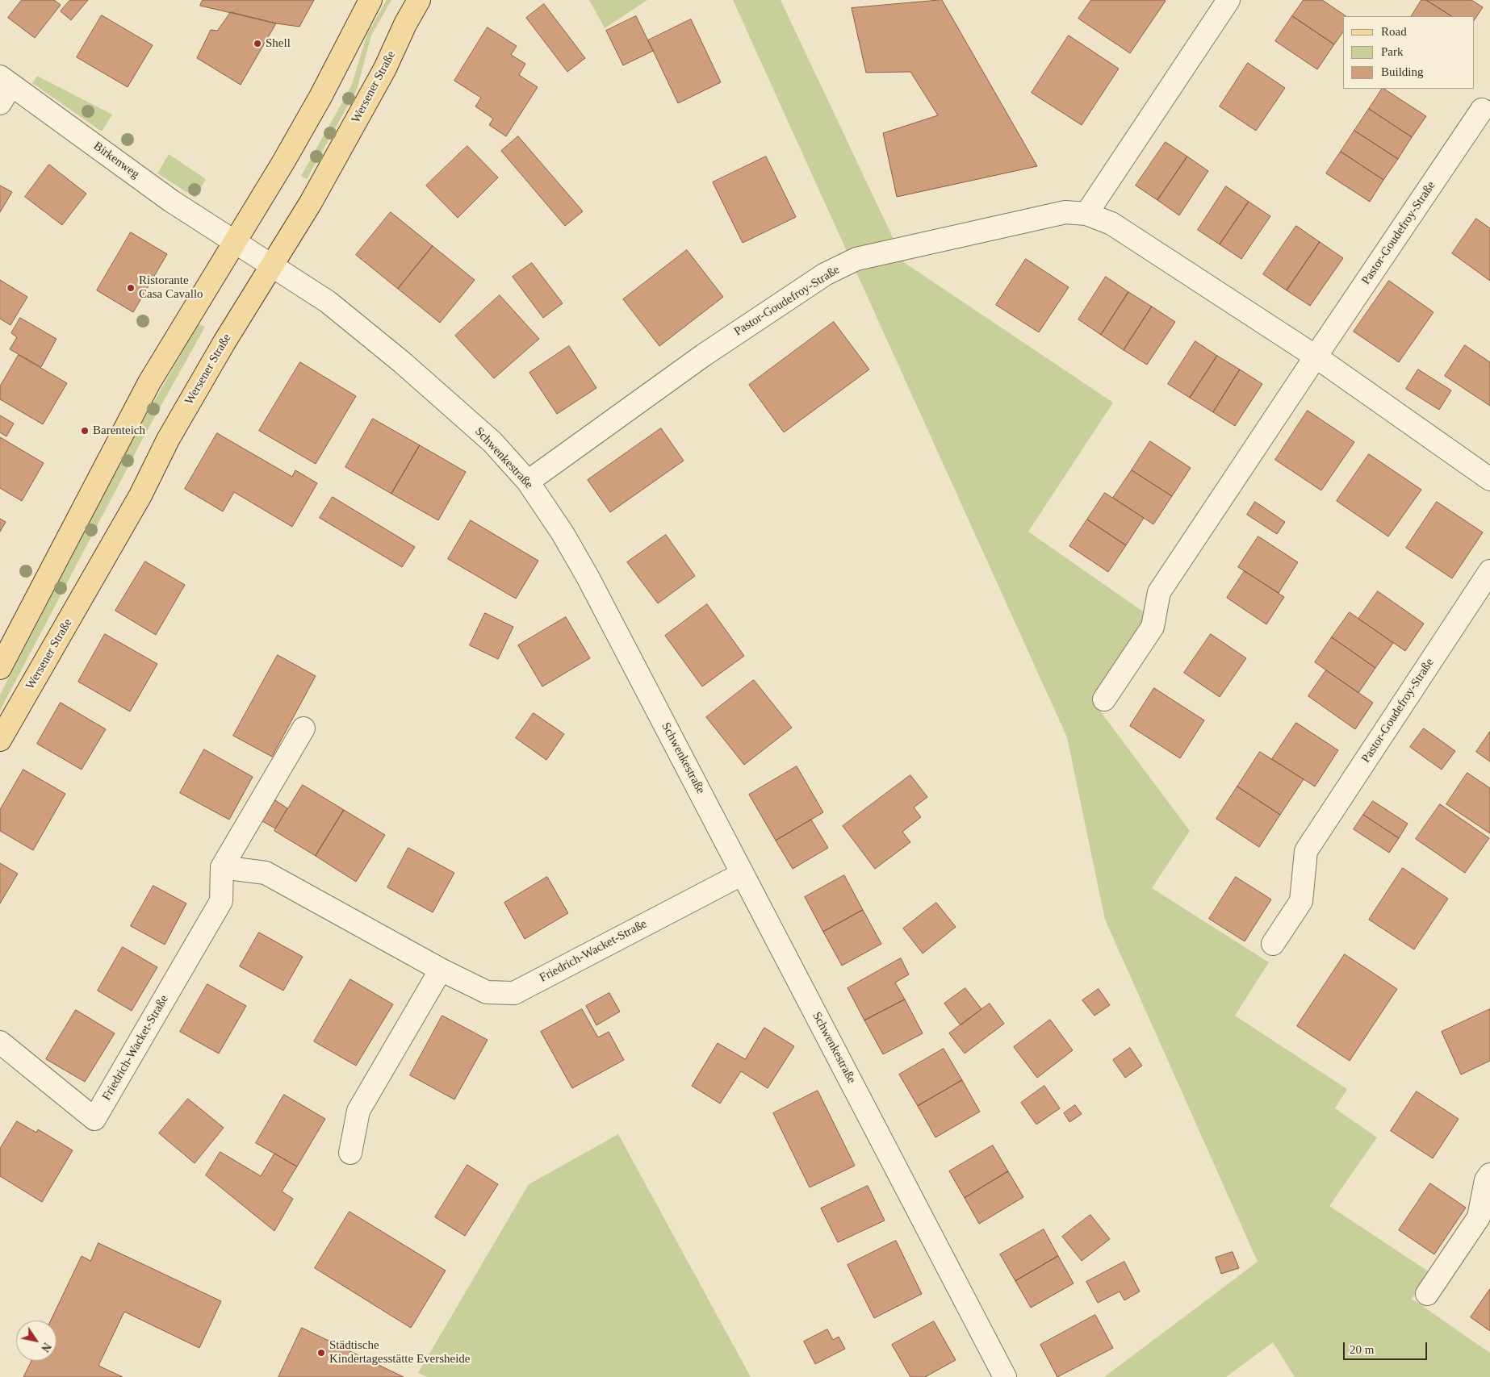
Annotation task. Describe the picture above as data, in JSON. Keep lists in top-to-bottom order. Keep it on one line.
{"streets":{"main road":["Wersener Straße"],"street":["Birkenweg","Pastor-Goudefroy-Straße","Schwenkestraße","Friedrich-Wacket-Straße"]},"crossings":[["Wersener Straße","Schwenkestraße"],["Birkenweg","Schwenkestraße"],["Pastor-Goudefroy-Straße","Schwenkestraße"],["Schwenkestraße","Friedrich-Wacket-Straße"]],"places":["Shell","Ristorante Casa Cavallo","Barenteich","Städtische Kindertagesstätte Eversheide"],"legend":["Road","Park","Building"],"scale_bar":"20 m","north":"bottom right"}
